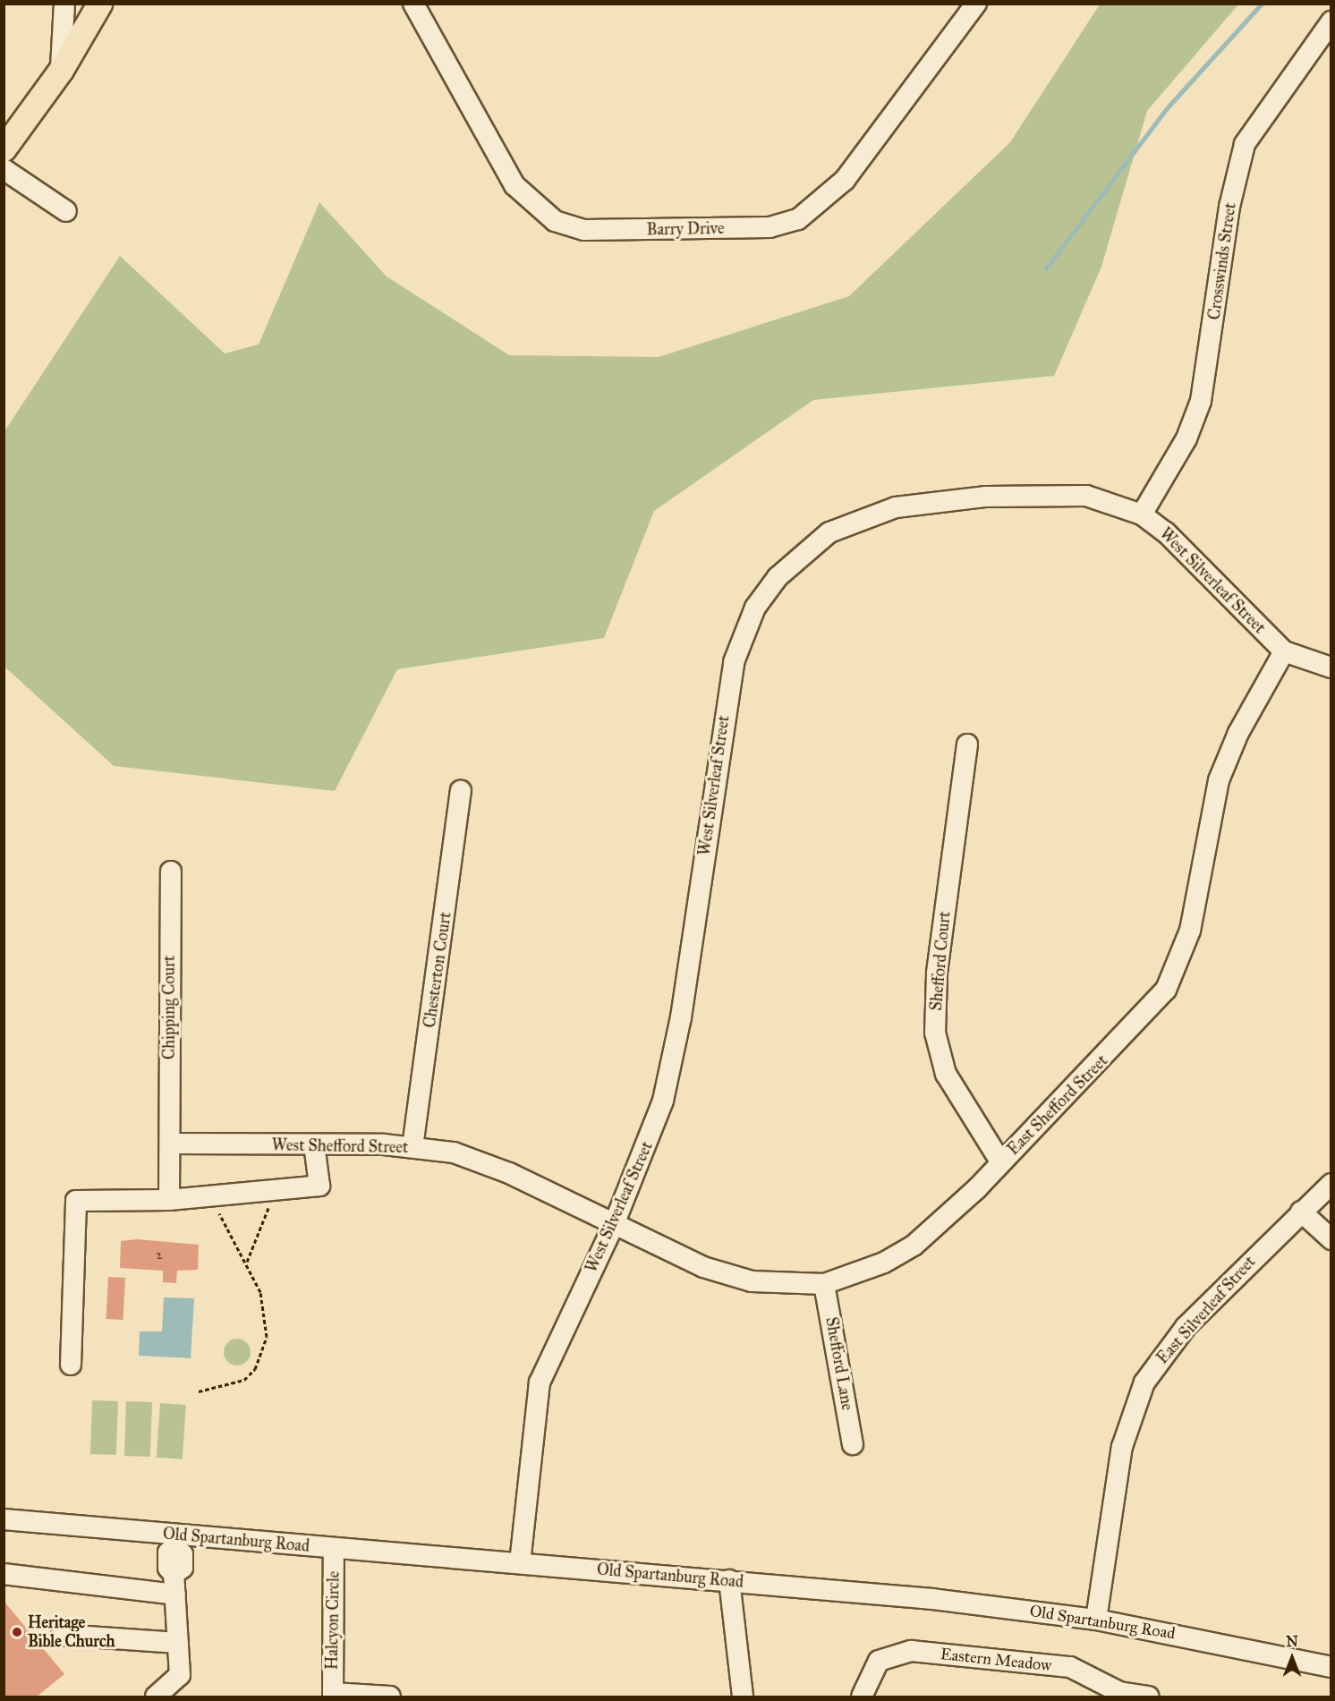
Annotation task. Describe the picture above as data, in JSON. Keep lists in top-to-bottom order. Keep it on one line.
{"streets":{"street":["Barry Drive","Crosswinds Street","West Silverleaf Street","Shefford Court","Chesterton Court","Chipping Court","East Shefford Street","West Shefford Street","East Silverleaf Street","Shefford Lane","Old Spartanburg Road","Halcyon Circle","Eastern Meadow"]},"crossings":[["Crosswinds Street","West Silverleaf Street"],["West Silverleaf Street","East Shefford Street"],["West Silverleaf Street","West Shefford Street"],["West Silverleaf Street","Old Spartanburg Road"],["Shefford Court","East Shefford Street"],["Chesterton Court","West Shefford Street"],["Chipping Court","West Shefford Street"],["East Shefford Street","West Shefford Street"],["East Shefford Street","Shefford Lane"],["East Silverleaf Street","Old Spartanburg Road"],["Old Spartanburg Road","Halcyon Circle"]],"places":["Heritage Bible Church"],"house_numbers":["2"],"north":"top"}
